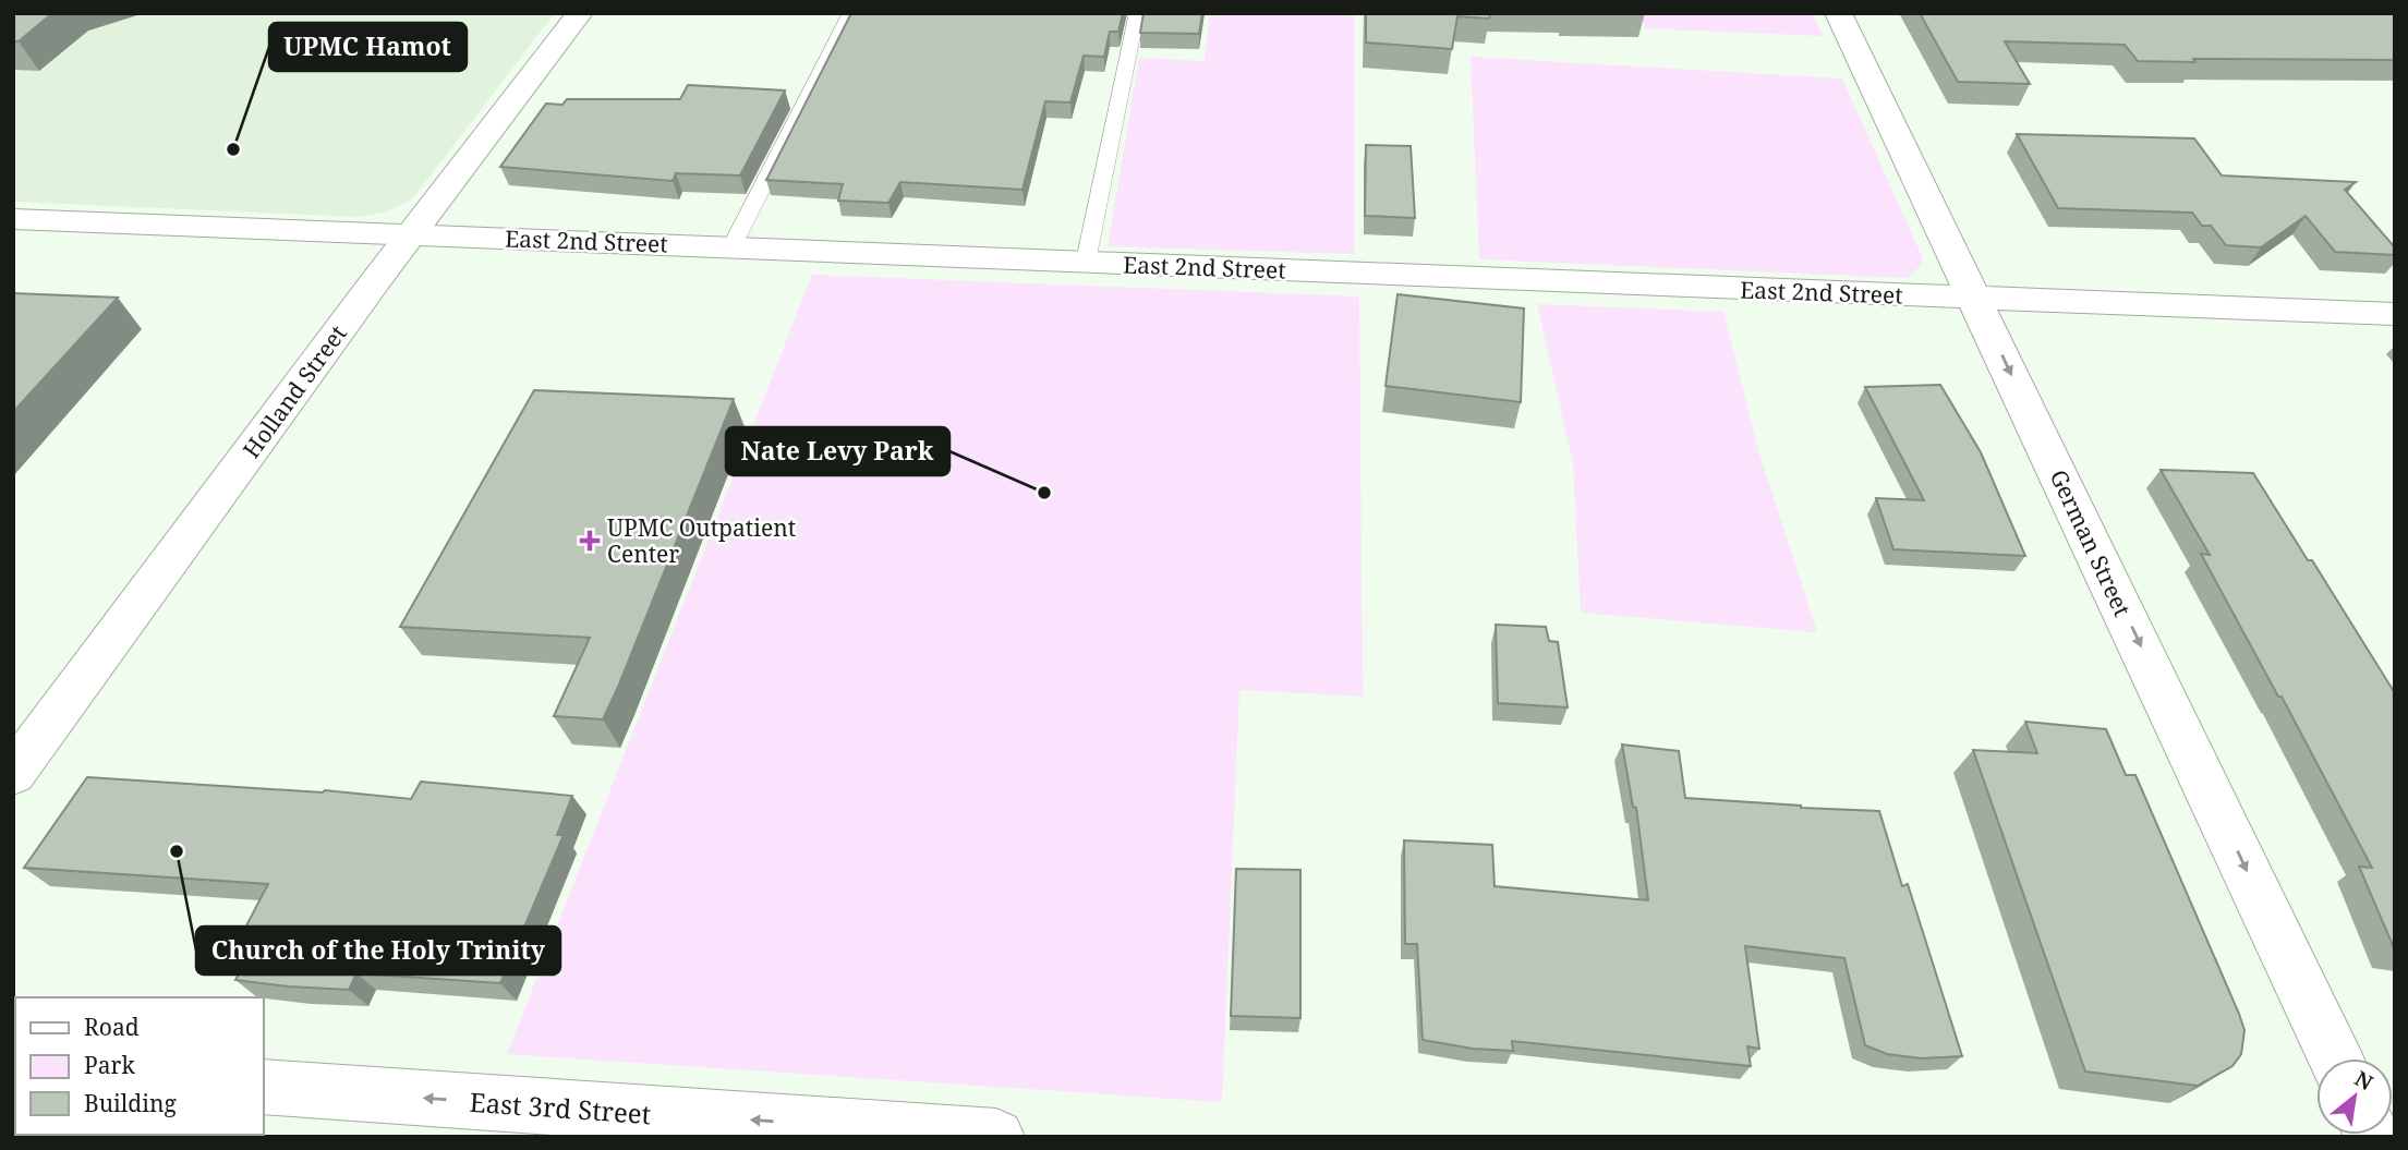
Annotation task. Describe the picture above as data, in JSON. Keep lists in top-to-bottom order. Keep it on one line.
{"streets":{"street":["East 2nd Street","Holland Street","German Street","East 3rd Street"]},"crossings":[["East 2nd Street","Holland Street"],["East 2nd Street","German Street"]],"one_way":["German Street","East 3rd Street"],"places":{"other":["UPMC Hamot","Nate Levy Park","Church of the Holy Trinity"],"health":["UPMC Outpatient Center"]},"legend":["Road","Park","Building"],"north":"top right"}
